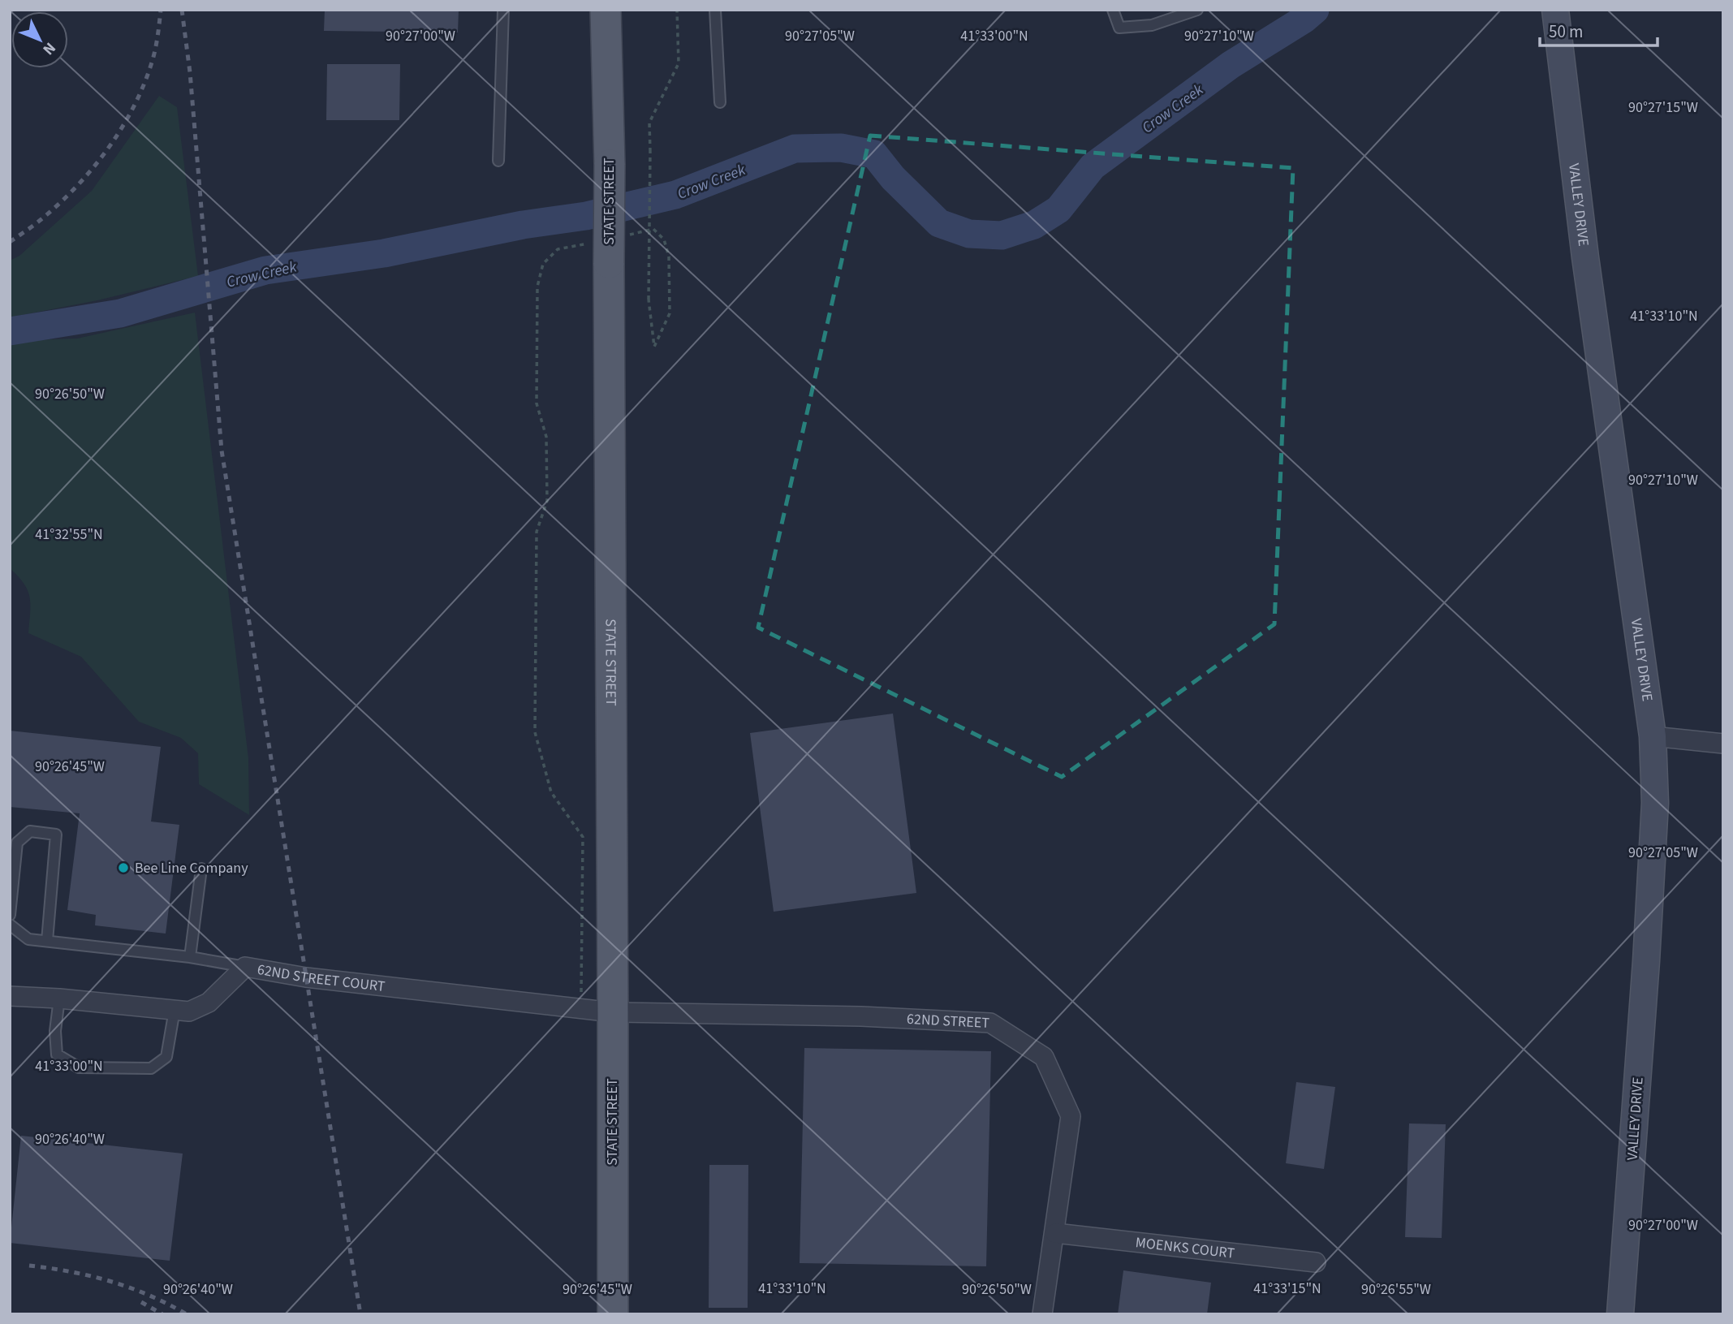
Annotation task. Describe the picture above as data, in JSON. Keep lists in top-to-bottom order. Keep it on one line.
{"streets":{"main road":["STATE STREET"],"street":["VALLEY DRIVE","62ND STREET COURT","62ND STREET","MOENKS COURT"]},"crossings":[["STATE STREET","62ND STREET COURT"],["STATE STREET","62ND STREET"],["62ND STREET COURT","62ND STREET"],["62ND STREET","MOENKS COURT"]],"water":["Crow Creek"],"places":["Bee Line Company"],"scale_bar":"50 m","north":"bottom right","coordinates":["90°27'00\"W","90°27'05\"W","90°27'10\"W","41°33'00\"N","90°27'15\"W","41°33'10\"N","90°26'50\"W","41°32'55\"N","90°26'45\"W","90°26'40\"W","41°33'15\"N","90°26'55\"W"]}
